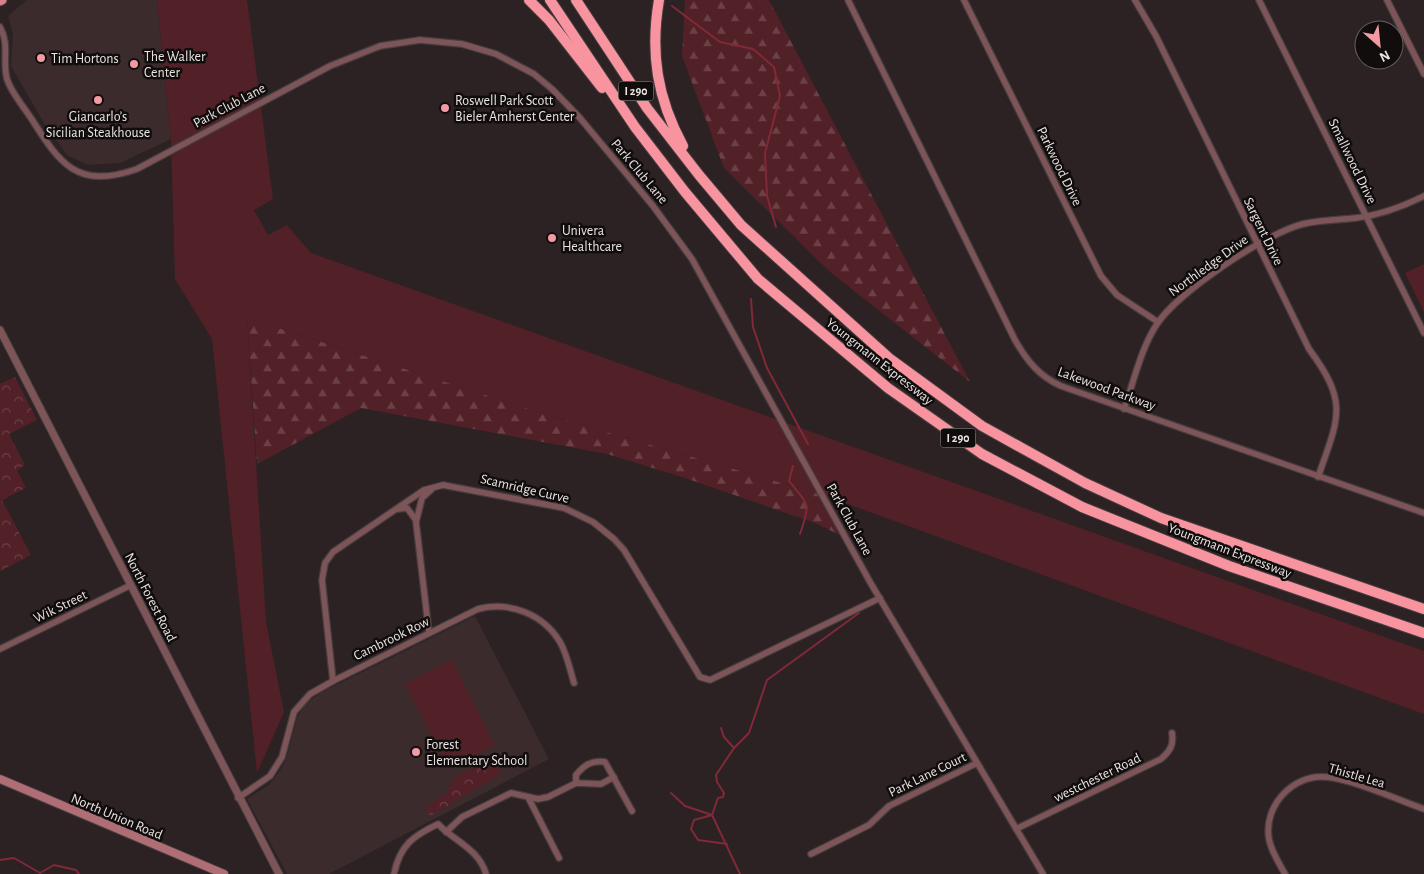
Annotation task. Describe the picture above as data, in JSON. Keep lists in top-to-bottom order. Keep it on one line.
{"streets":{"highway":["I 290","Youngmann Expressway"],"main road":["North Union Road"],"street":["Park Club Lane","Smallwood Drive","Parkwood Drive","Sargent Drive","Northledge Drive","Lakewood Parkway","Scamridge Curve","North Forest Road","Wik Street","Cambrook Row","Park Lane Court","Thistle Lea","westchester Road"]},"crossings":[["Park Club Lane","Scamridge Curve"],["Park Club Lane","Park Lane Court"],["Park Club Lane","westchester Road"],["Smallwood Drive","Northledge Drive"],["Parkwood Drive","Northledge Drive"],["Sargent Drive","Northledge Drive"],["Sargent Drive","Lakewood Parkway"],["Northledge Drive","Lakewood Parkway"],["Scamridge Curve","Cambrook Row"],["North Forest Road","Wik Street"],["North Forest Road","Cambrook Row"]],"places":["Tim Hortons","The Walker Center","Giancarlo’s Sicilian Steakhouse","Roswell Park Scott Bieler Amherst Center","Univera Healthcare","Forest Elementary School"],"north":"bottom right"}
